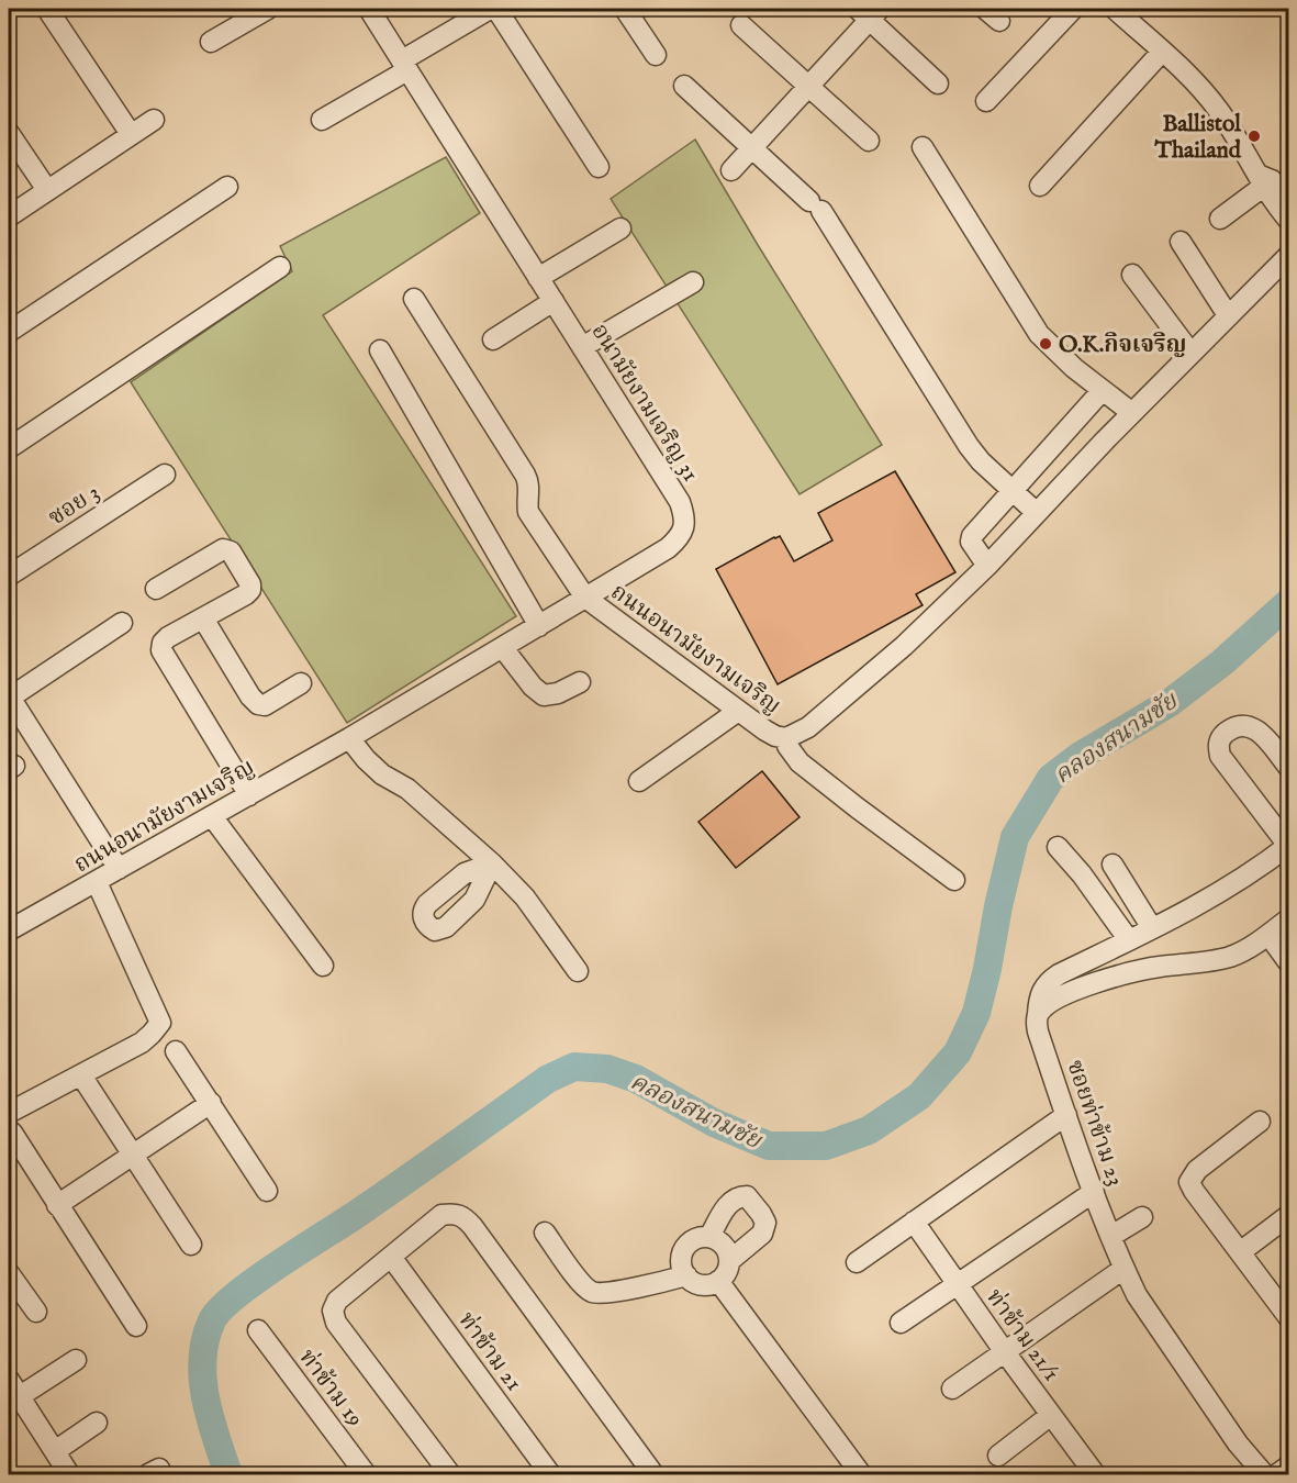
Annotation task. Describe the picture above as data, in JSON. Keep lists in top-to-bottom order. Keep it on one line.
{"streets":{"street":["อนามัยงามเจริญ 31","ซอย 3","ถนนอนามัยงามเจริญ","ซอยท่าข้าม 23","ท่าข้าม 21/1","ท่าข้าม 21","ท่าข้าม 19"]},"crossings":[["อนามัยงามเจริญ 31","ถนนอนามัยงามเจริญ"]],"water":["คลองสนามชัย"],"places":["Ballistol Thailand","O.K.กิจเจริญ"]}
